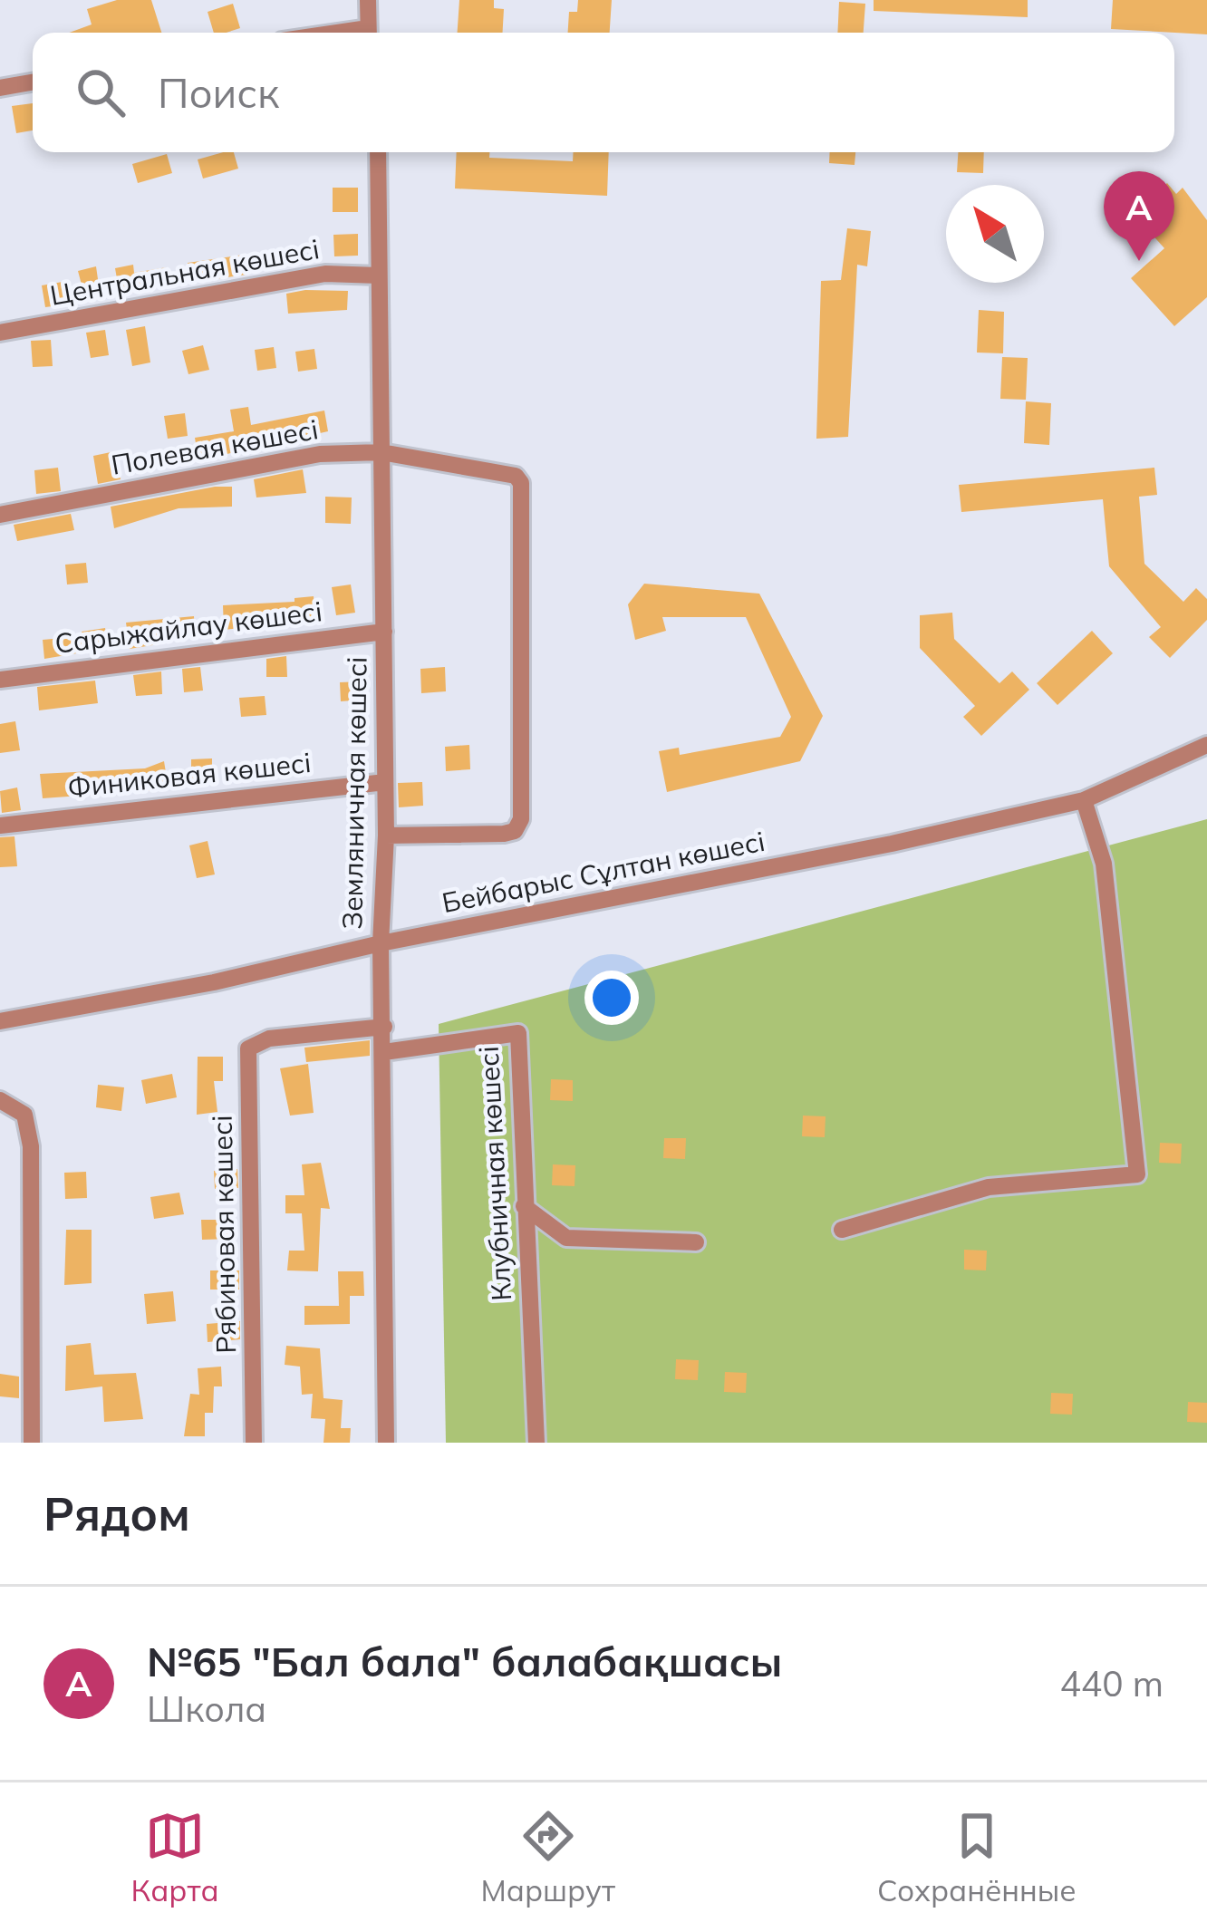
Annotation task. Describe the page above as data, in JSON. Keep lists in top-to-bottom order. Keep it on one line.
{"streets":{"street":["Центральная көшесі","Полевая көшесі","Сарыжайлау көшесі","Финиковая көшесі","Земляничная көшесі","Бейбарыс Сұлтан көшесі","Клубничная көшесі","Рябиновая көшесі"]},"crossings":[["Центральная көшесі","Земляничная көшесі"],["Полевая көшесі","Земляничная көшесі"],["Сарыжайлау көшесі","Земляничная көшесі"],["Финиковая көшесі","Земляничная көшесі"],["Земляничная көшесі","Бейбарыс Сұлтан көшесі"],["Земляничная көшесі","Клубничная көшесі"],["Земляничная көшесі","Рябиновая көшесі"]],"north":"top left","page":{"search":"Поиск","pins":"A","heading":"Рядом","list":[{"mark":"A","name":"№65 \"Бал бала\" балабақшасы","note":"Школа","value":"440 m"}],"nav":["Карта","Маршрут","Сохранённые"]}}
